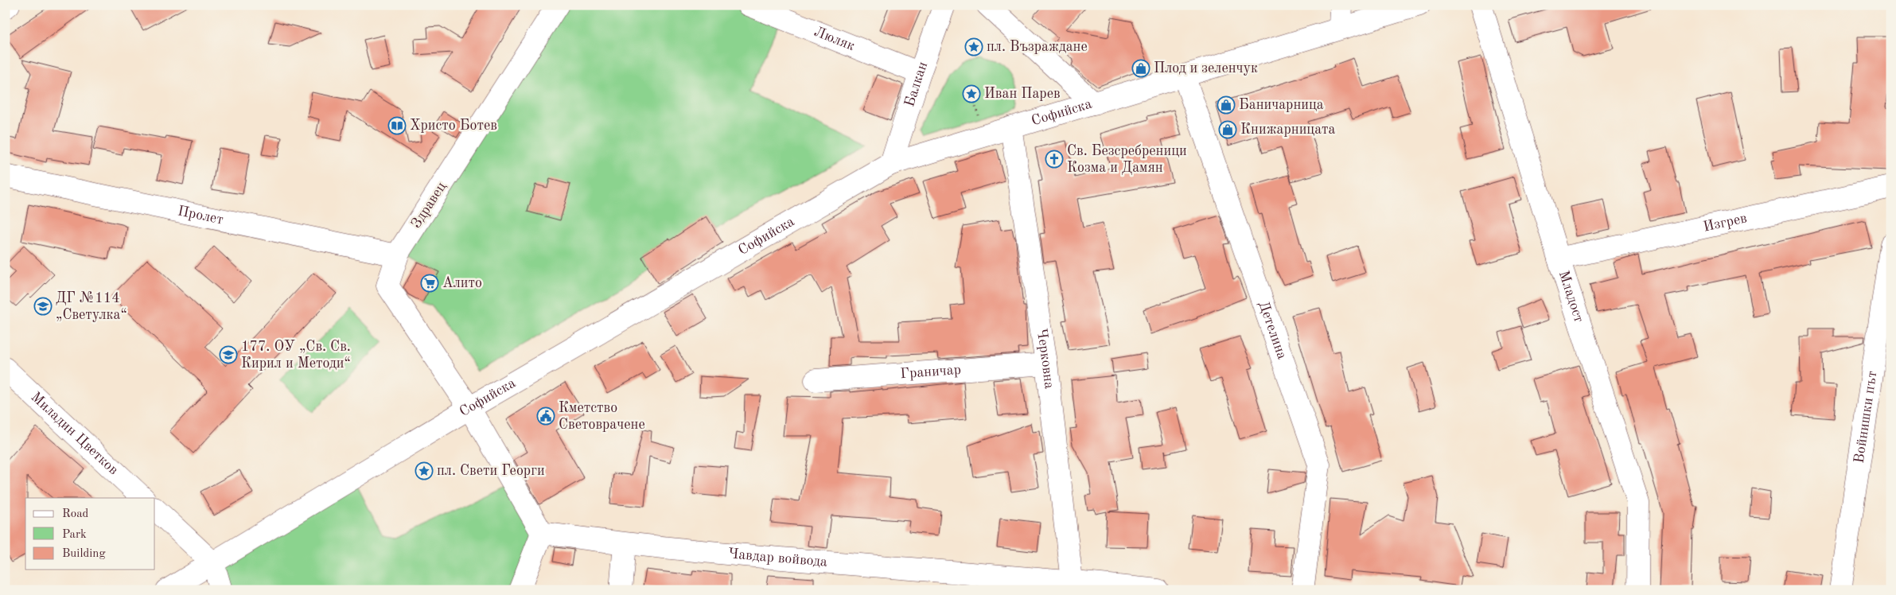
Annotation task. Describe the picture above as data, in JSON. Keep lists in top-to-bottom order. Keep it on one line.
{"streets":{"street":["Люляк","Балкан","Софийска","Здравец","Пролет","Изгрев","Младост","Детелина","Черковна","Граничар","Войнишки път","Миладин Цветков","Чавдар войвода"]},"crossings":[["Люляк","Балкан"],["Балкан","Софийска"],["Софийска","Здравец"],["Софийска","Детелина"],["Софийска","Черковна"],["Здравец","Пролет"],["Изгрев","Младост"],["Черковна","Граничар"],["Черковна","Чавдар войвода"]],"places":{"place":["пл. Възраждане","Иван Парев","пл. Свети Георги"],"shop":["Плод и зеленчук","Баничарница","Книжарницата"],"library":["Христо Ботев"],"church":["Св. Безсребреници Козма и Дамян"],"supermarket":["Алито"],"school or university":["ДГ №114 „Светулка“","177. ОУ „Св. Св. Кирил и Методи“"],"public building":["Кметство Световрачене"]},"legend":["Road","Park","Building"]}
